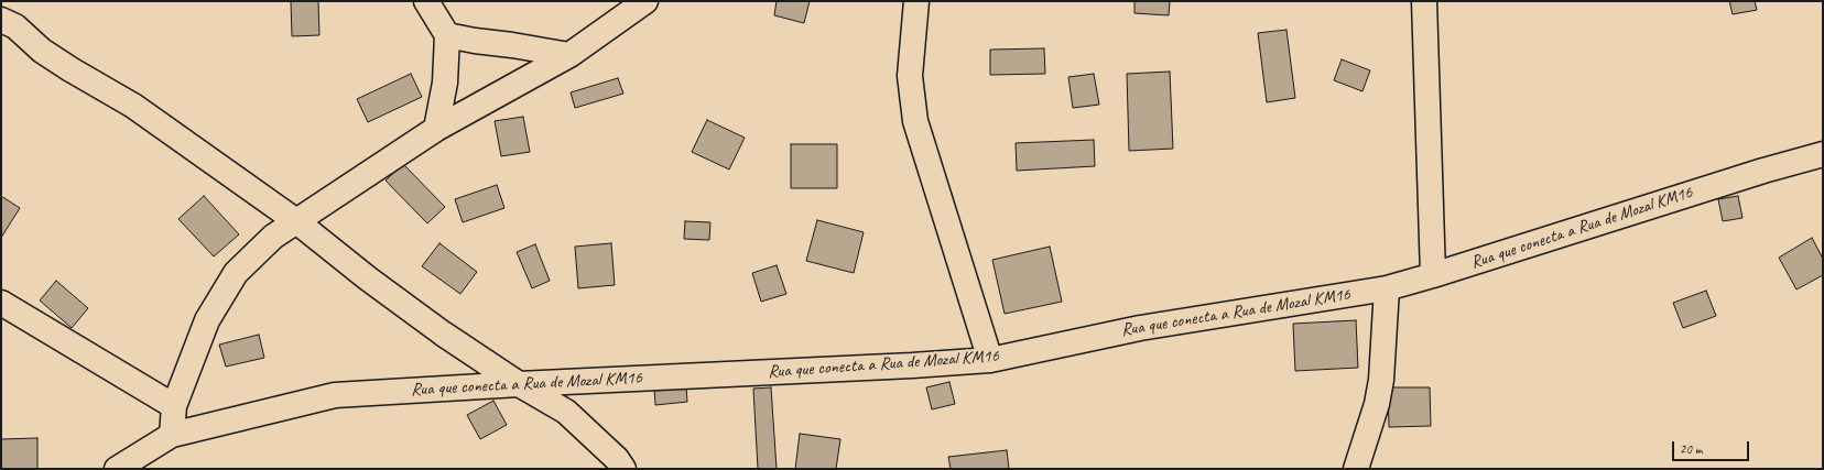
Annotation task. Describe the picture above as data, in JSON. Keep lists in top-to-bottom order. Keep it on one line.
{"streets":{"street":["Rua que conecta a Rua de Mozal KM16"]},"scale_bar":"20 m"}
